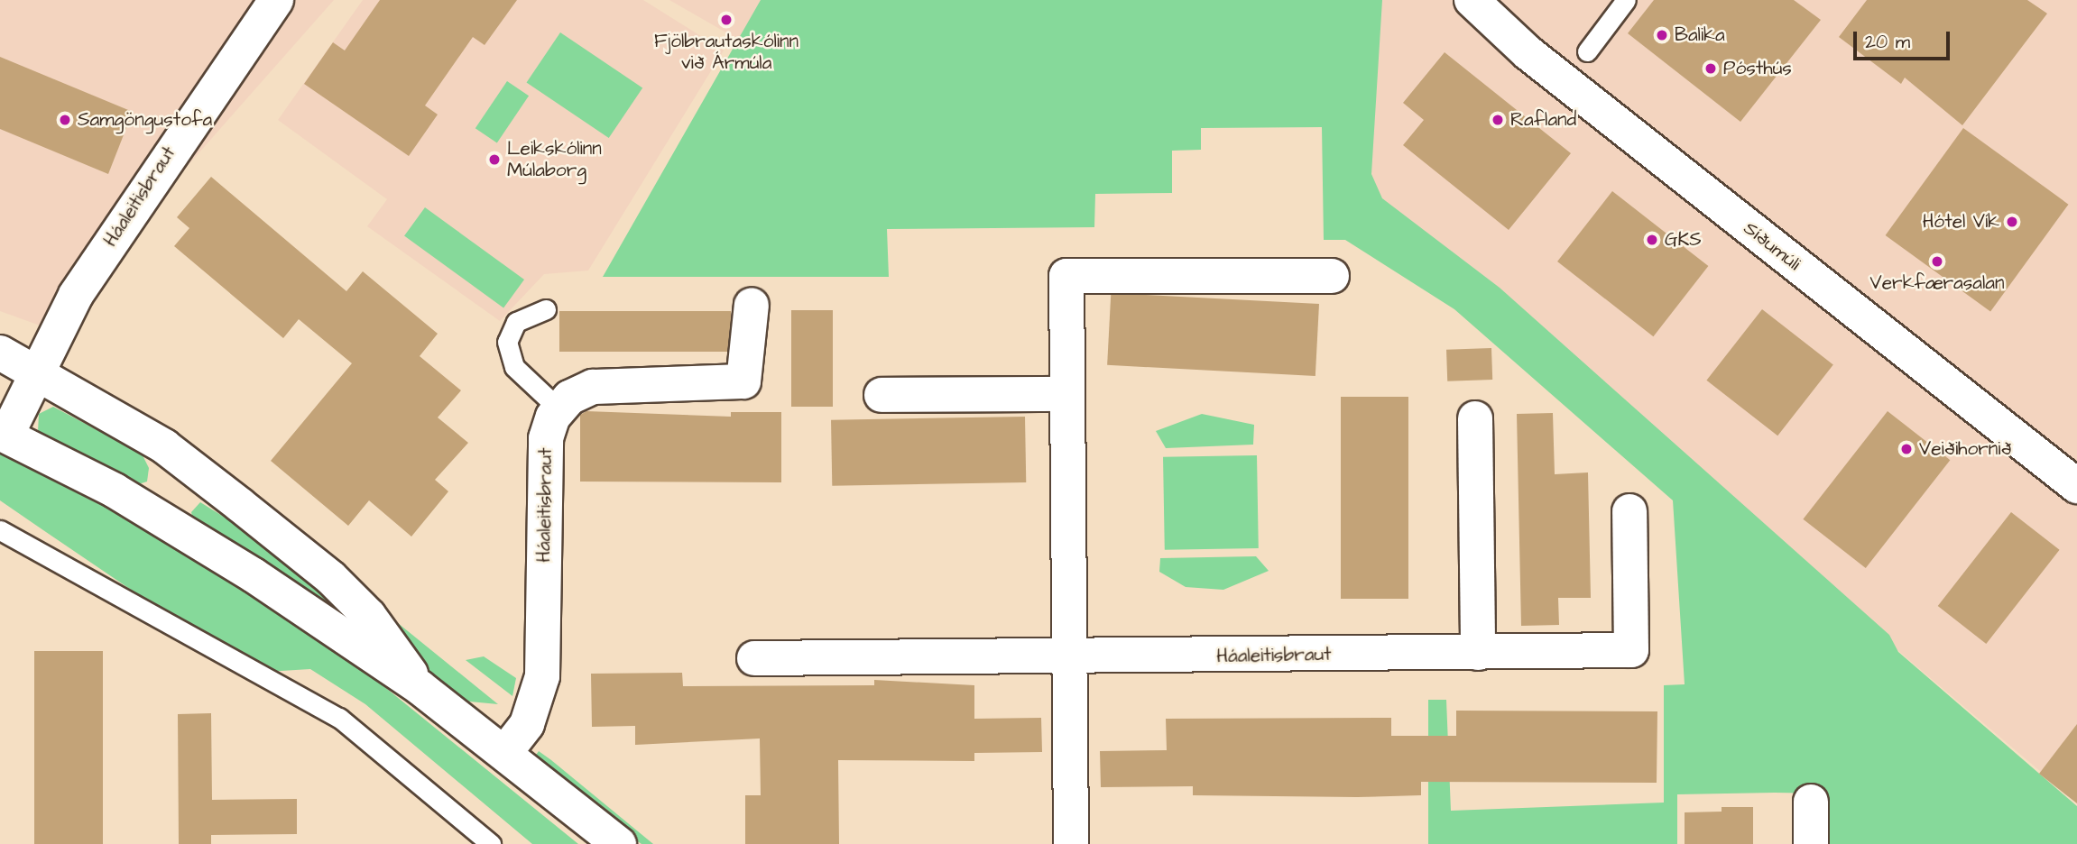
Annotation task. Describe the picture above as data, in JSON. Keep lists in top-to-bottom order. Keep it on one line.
{"streets":{"street":["Háaleitisbraut","Síðumúli"]},"places":["Fjölbrautaskólinn við Ármúla","Balika","Pósthús","Samgöngustofa","Rafland","Leikskólinn Múlaborg","Hótel Vík","GKS","Verkfærasalan","Veiðihornið"],"scale_bar":"20 m"}
